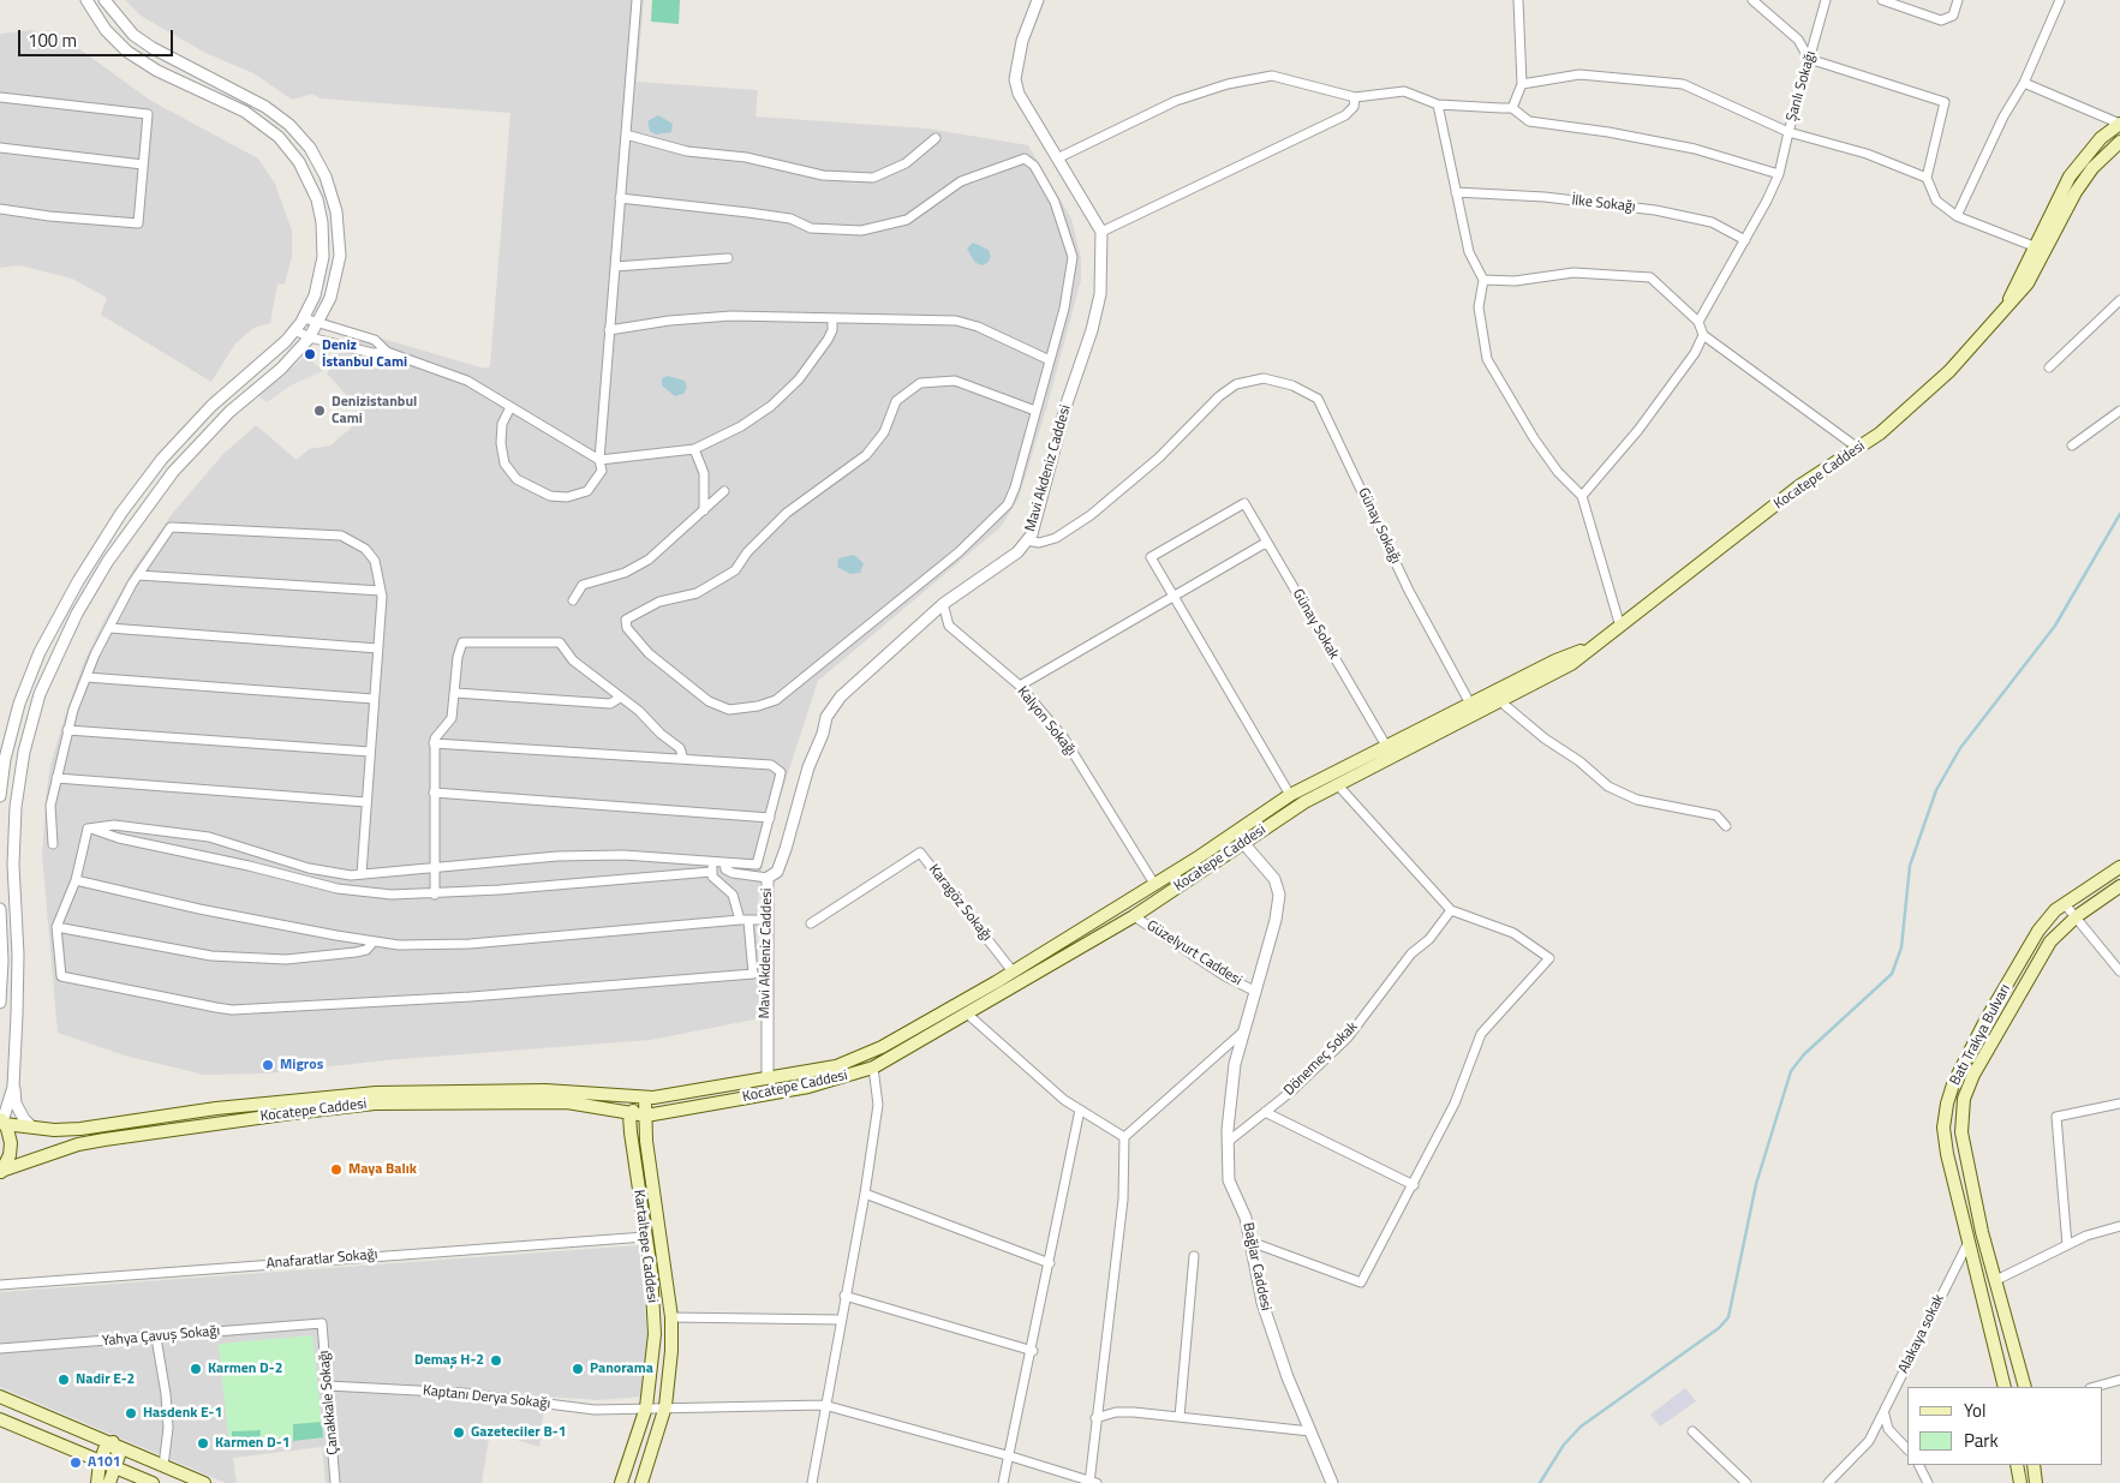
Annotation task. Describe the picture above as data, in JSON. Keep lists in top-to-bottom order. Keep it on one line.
{"streets":{"main road":["Kocatepe Caddesi","Batı Trakya Bulvarı","Kartaltepe Caddesi"],"street":["Şanlı Sokağı","İlke Sokağı","Mavi Akdeniz Caddesi","Günay Sokağı","Günay Sokak","Kalyon Sokağı","Karagöz Sokağı","Güzelyurt Caddesi","Dönemeç Sokak","Anafaratlar Sokağı","Bağlar Caddesi","Alakaya sokak","Yahya Çavuş Sokağı","Kaptanı Derya Sokağı","Çanakkale Sokağı"]},"crossings":[["Şanlı Sokağı","İlke Sokağı"],["Mavi Akdeniz Caddesi","Kocatepe Caddesi"],["Mavi Akdeniz Caddesi","Günay Sokağı"],["Mavi Akdeniz Caddesi","Kalyon Sokağı"],["Kocatepe Caddesi","Günay Sokağı"],["Kocatepe Caddesi","Günay Sokak"],["Kocatepe Caddesi","Kalyon Sokağı"],["Kocatepe Caddesi","Karagöz Sokağı"],["Kocatepe Caddesi","Güzelyurt Caddesi"],["Kocatepe Caddesi","Kartaltepe Caddesi"],["Kocatepe Caddesi","Bağlar Caddesi"],["Güzelyurt Caddesi","Bağlar Caddesi"],["Batı Trakya Bulvarı","Alakaya sokak"],["Dönemeç Sokak","Bağlar Caddesi"],["Kartaltepe Caddesi","Anafaratlar Sokağı"],["Kartaltepe Caddesi","Kaptanı Derya Sokağı"],["Yahya Çavuş Sokağı","Çanakkale Sokağı"],["Kaptanı Derya Sokağı","Çanakkale Sokağı"]],"places":["Deniz İstanbul Cami","Denizistanbul Cami","Migros","Maya Balık","Demaş H-2","Karmen D-2","Panorama","Nadir E-2","Hasdenk E-1","Gazeteciler B-1","Karmen D-1","A101"],"legend":["Yol","Park"],"scale_bar":"100 m"}
